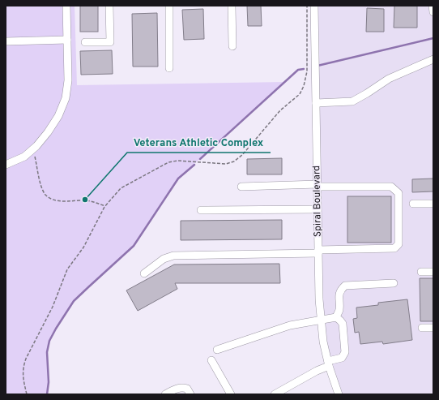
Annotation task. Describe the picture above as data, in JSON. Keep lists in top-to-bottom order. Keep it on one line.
{"streets":{"street":["Spiral Boulevard"]},"places":["Veterans Athletic Complex"]}
